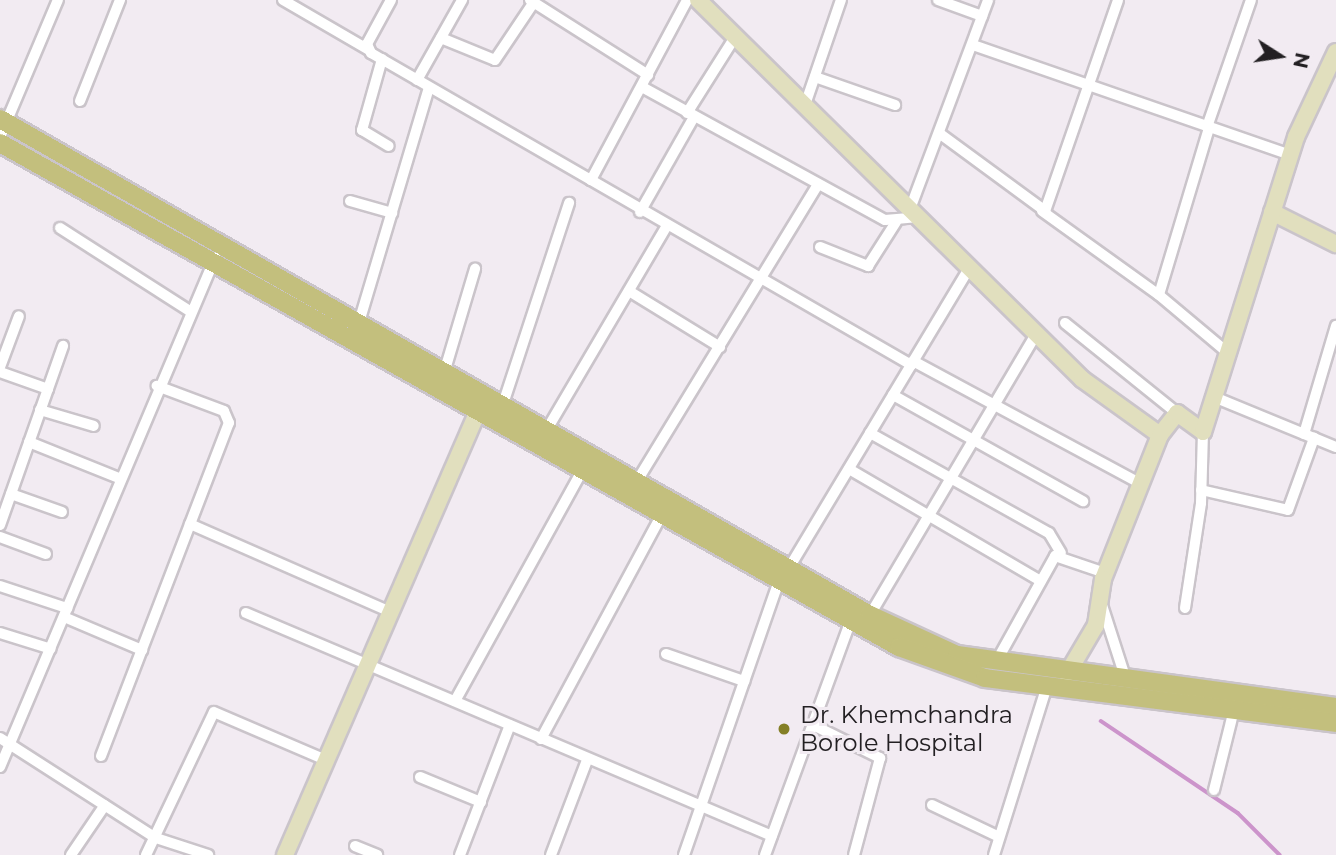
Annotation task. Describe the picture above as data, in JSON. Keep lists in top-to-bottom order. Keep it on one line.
{"places":["Dr. Khemchandra Borole Hospital"],"north":"right"}
